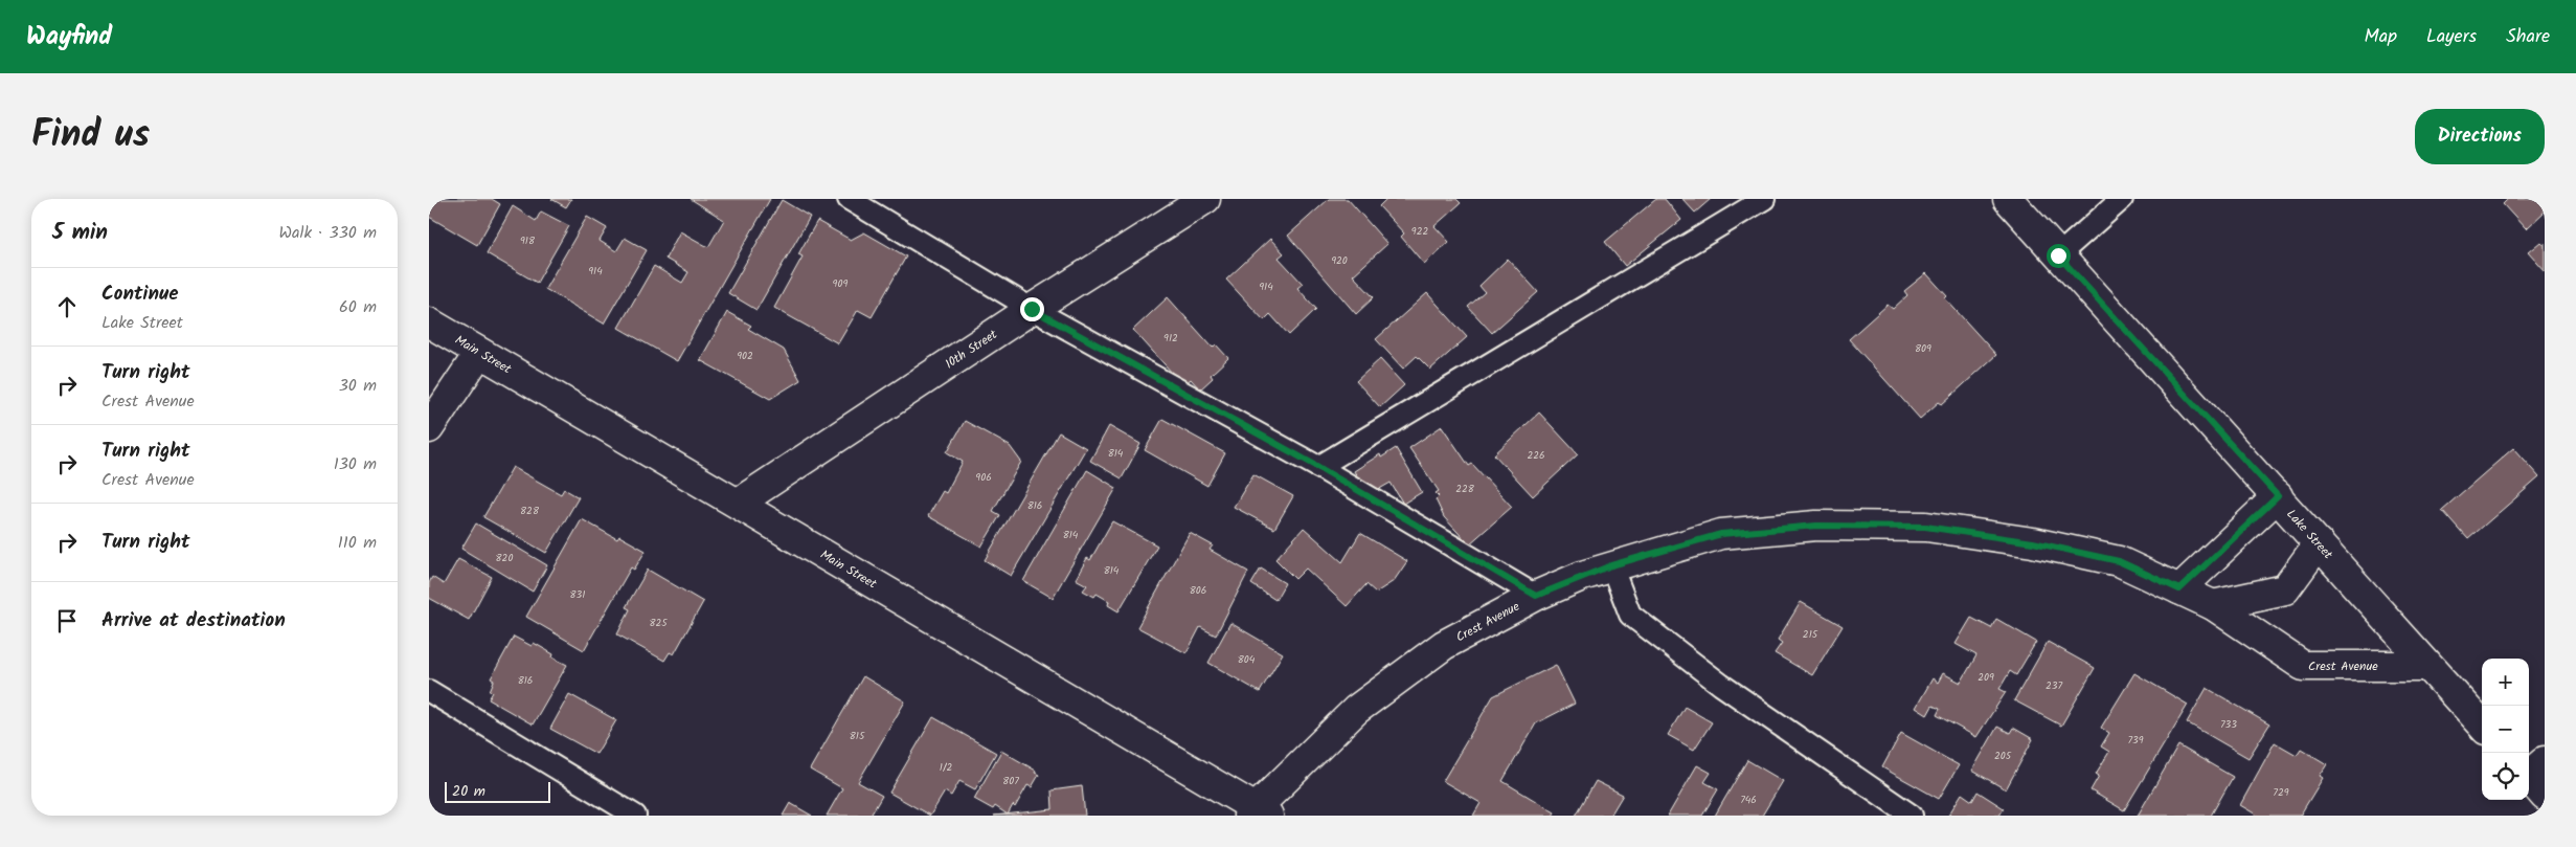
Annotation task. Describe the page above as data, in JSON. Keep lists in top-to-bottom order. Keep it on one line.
{"streets":{"street":["10th Street","Main Street","Lake Street","Crest Avenue"]},"crossings":[["10th Street","Main Street"],["Main Street","Crest Avenue"],["Lake Street","Crest Avenue"]],"house_numbers":["922","918","920","914","909","914","912","809","902","814","226","906","228","816","828","814","820","814","806","831","825","215","804","209","816","237","733","815","739","205","1/2","807","729","746"],"scale_bar":"20 m","page":{"header":"Wayfind","nav":["Map","Layers","Share"],"title":"Find us","buttons":"Directions","heading":["5 min","Walk · 330 m"],"list":[["Continue","Lake Street","60 m"],["Turn right","Crest Avenue","30 m"],["Turn right","Crest Avenue","130 m"],["Turn right","110 m"],"Arrive at destination"],"map_buttons":["+","−"],"scale":"20 m"}}
